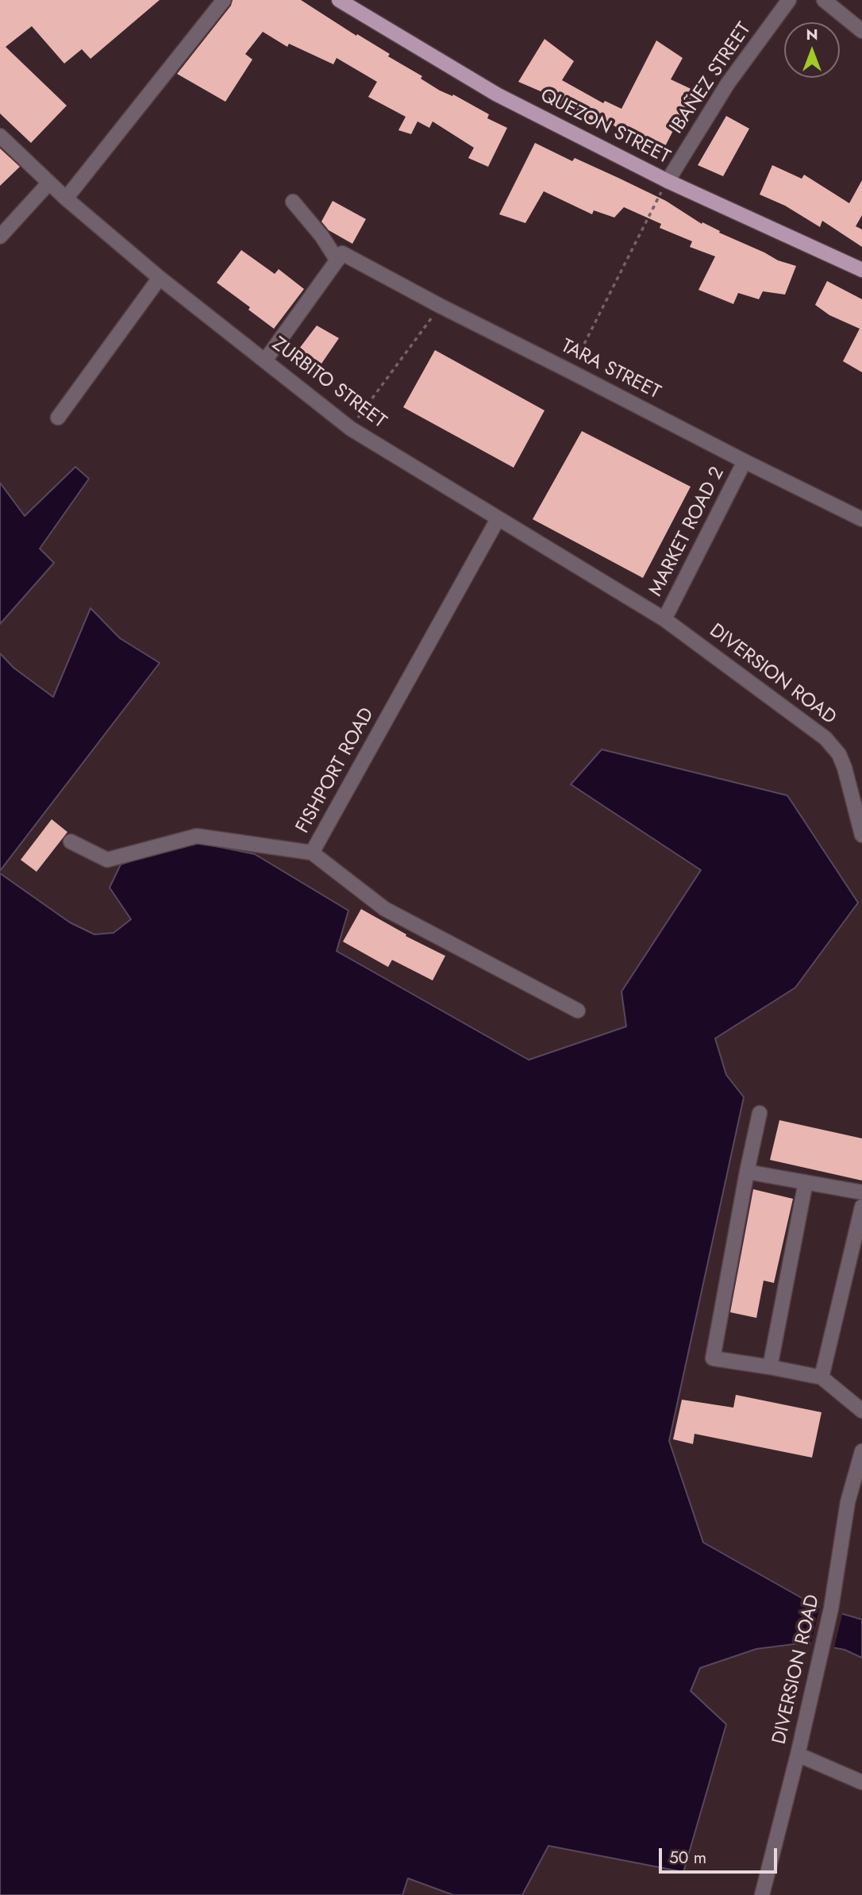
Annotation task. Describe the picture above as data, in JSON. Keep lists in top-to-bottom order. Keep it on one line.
{"streets":{"main road":["QUEZON STREET"],"street":["IBAÑEZ STREET","TARA STREET","ZURBITO STREET","MARKET ROAD 2","DIVERSION ROAD","FISHPORT ROAD"]},"crossings":[["IBAÑEZ STREET","QUEZON STREET"],["TARA STREET","MARKET ROAD 2"],["ZURBITO STREET","MARKET ROAD 2"],["ZURBITO STREET","DIVERSION ROAD"],["ZURBITO STREET","FISHPORT ROAD"],["MARKET ROAD 2","DIVERSION ROAD"]],"scale_bar":"50 m","north":"top"}
